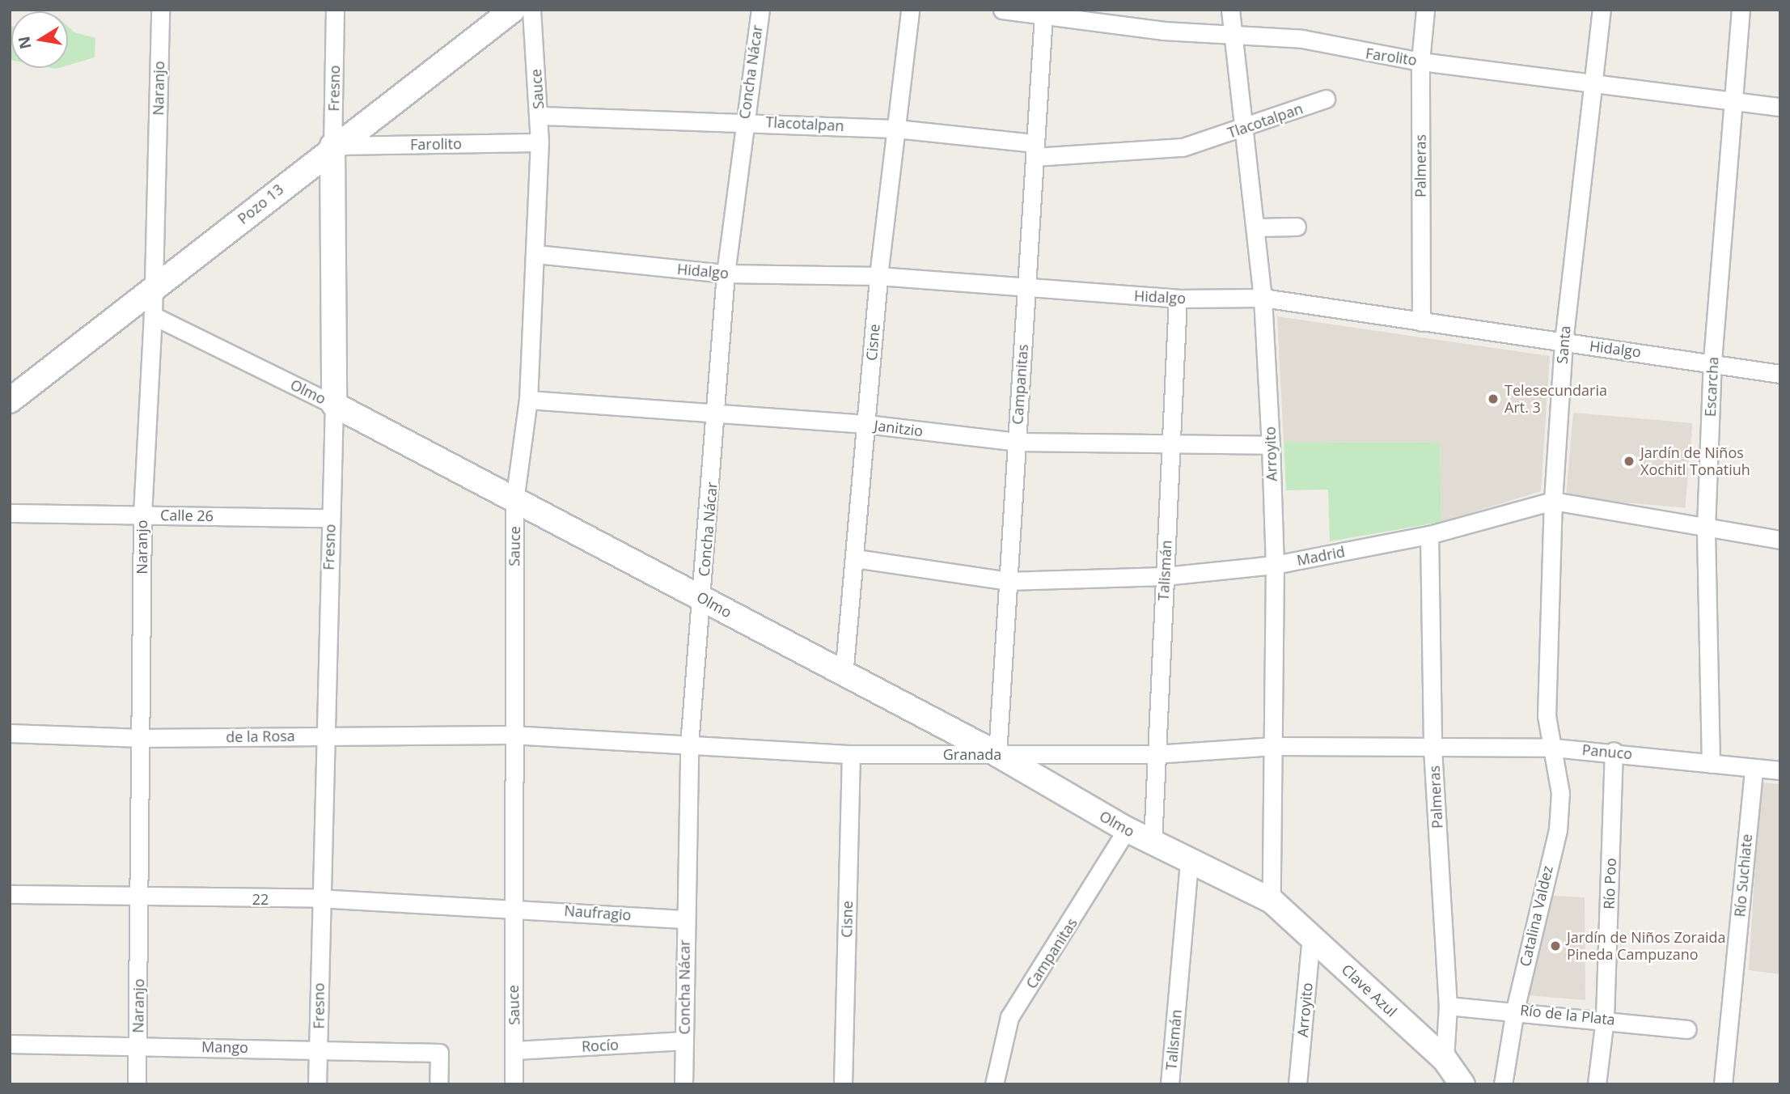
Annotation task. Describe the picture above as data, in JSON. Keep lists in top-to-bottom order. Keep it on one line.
{"streets":{"main road":["Fresno","Pozo 13","Olmo","Clave Azul"],"street":["Farolito","Concha Nácar","Naranjo","Sauce","Tlacotalpan","Palmeras","Hidalgo","Cisne","Santa","Campanitas","Escarcha","Janitzio","Arroyito","Calle 26","Madrid","Talismán","de la Rosa","Panuco","Granada","Río Suchiate","Río Poo","22","Naufragio","Catalina Valdez","Río de la Plata","Rocío","Mango"]},"crossings":[["Farolito","Fresno"],["Farolito","Sauce"],["Farolito","Palmeras"],["Farolito","Pozo 13"],["Farolito","Santa"],["Farolito","Campanitas"],["Farolito","Escarcha"],["Farolito","Arroyito"],["Concha Nácar","Tlacotalpan"],["Concha Nácar","Hidalgo"],["Concha Nácar","Olmo"],["Concha Nácar","Janitzio"],["Concha Nácar","Granada"],["Concha Nácar","Naufragio"],["Concha Nácar","Rocío"],["Naranjo","Pozo 13"],["Naranjo","Olmo"],["Naranjo","Calle 26"],["Naranjo","de la Rosa"],["Naranjo","22"],["Naranjo","Mango"],["Fresno","Pozo 13"],["Fresno","Olmo"],["Fresno","Calle 26"],["Fresno","de la Rosa"],["Fresno","22"],["Fresno","Mango"],["Sauce","Tlacotalpan"],["Sauce","Hidalgo"],["Sauce","Olmo"],["Sauce","Janitzio"],["Sauce","de la Rosa"],["Sauce","Granada"],["Sauce","22"],["Sauce","Naufragio"],["Sauce","Rocío"],["Tlacotalpan","Cisne"],["Tlacotalpan","Campanitas"],["Tlacotalpan","Arroyito"],["Palmeras","Hidalgo"],["Palmeras","Madrid"],["Palmeras","Panuco"],["Palmeras","Granada"],["Palmeras","Clave Azul"],["Palmeras","Río de la Plata"],["Hidalgo","Cisne"],["Hidalgo","Santa"],["Hidalgo","Campanitas"],["Hidalgo","Escarcha"],["Hidalgo","Arroyito"],["Hidalgo","Talismán"],["Cisne","Olmo"],["Cisne","Janitzio"],["Cisne","Madrid"],["Cisne","Granada"],["Santa","Madrid"],["Santa","Panuco"],["Santa","Catalina Valdez"],["Campanitas","Olmo"],["Campanitas","Janitzio"],["Campanitas","Madrid"],["Campanitas","Granada"],["Escarcha","Madrid"],["Escarcha","Panuco"],["Olmo","Arroyito"],["Olmo","Talismán"],["Olmo","Granada"],["Olmo","Clave Azul"],["Janitzio","Arroyito"],["Janitzio","Talismán"],["Arroyito","Madrid"],["Arroyito","Granada"],["Arroyito","Clave Azul"],["Madrid","Talismán"],["Talismán","Granada"],["de la Rosa","Granada"],["Panuco","Granada"],["Panuco","Río Suchiate"],["Panuco","Río Poo"],["Panuco","Catalina Valdez"],["Río Poo","Río de la Plata"],["22","Naufragio"],["Catalina Valdez","Río de la Plata"]],"places":["Telesecundaria Art. 3","Jardín de Niños Xochitl Tonatiuh","Jardín de Niños Zoraida Pineda Campuzano"],"north":"left"}
